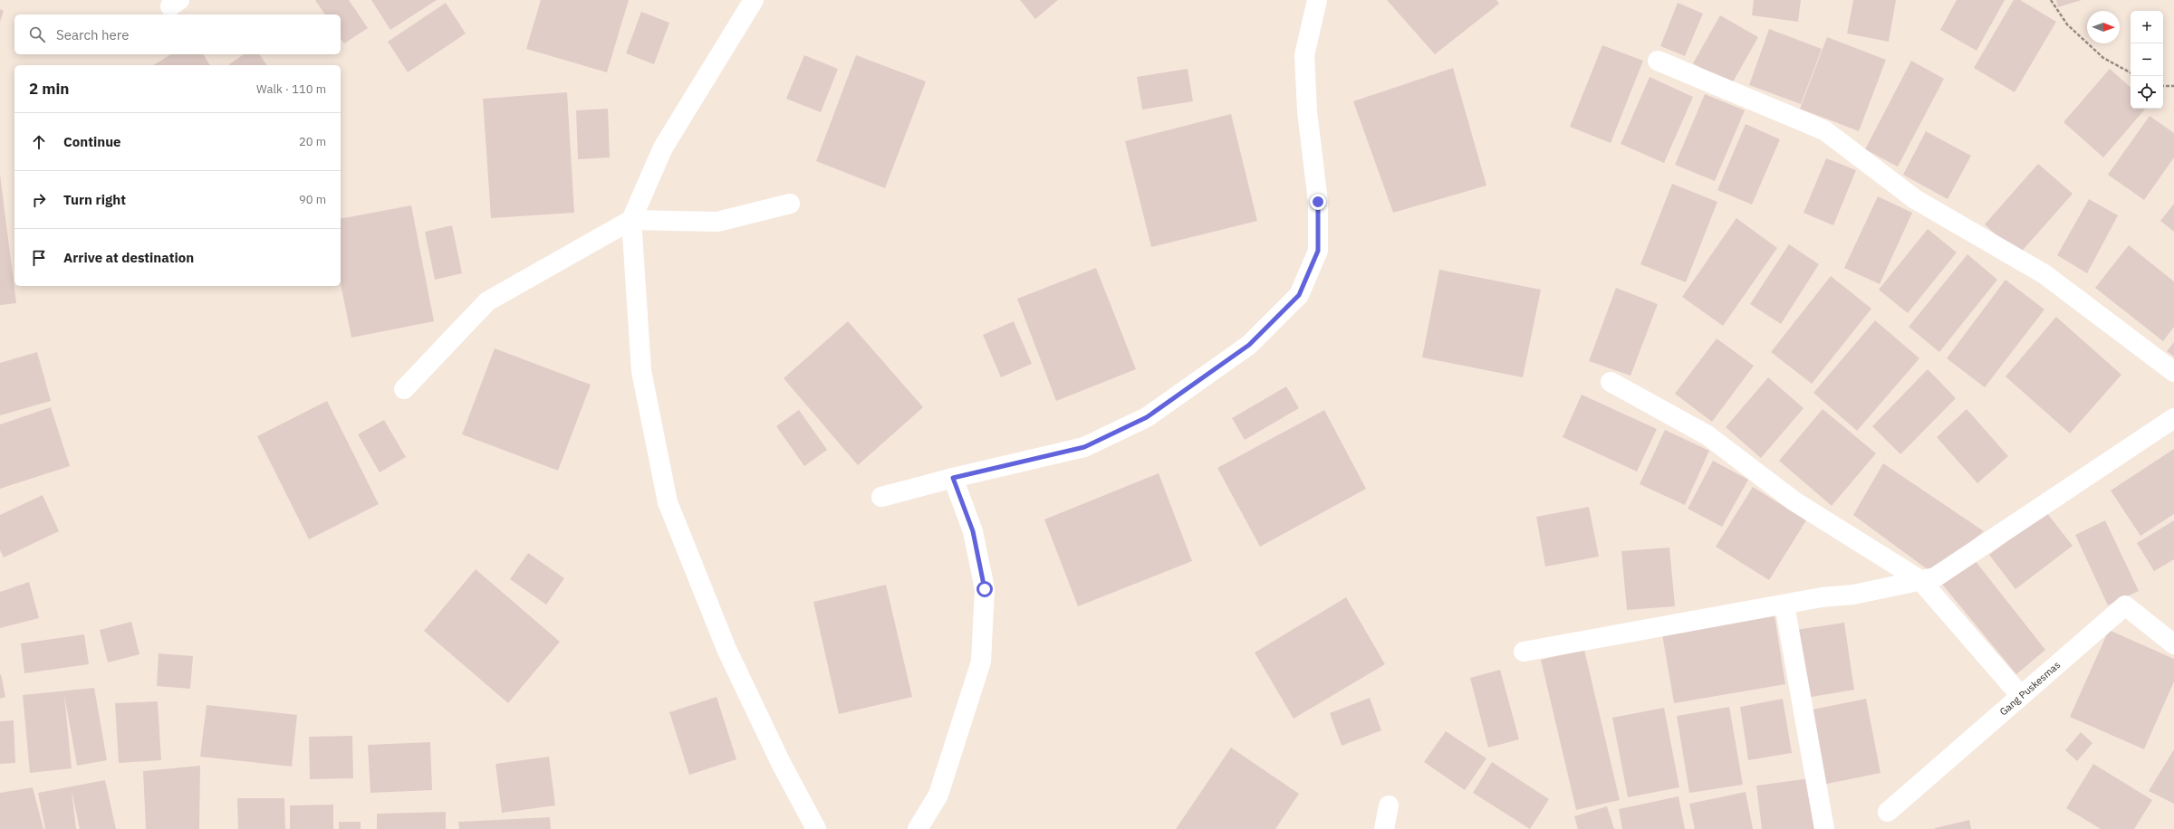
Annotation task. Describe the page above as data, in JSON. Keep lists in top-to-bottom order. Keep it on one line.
{"streets":{"street":["Gang Puskesmas"]},"north":"right","page":{"map_buttons":["+","−"],"search":"Search here","heading":["2 min","Walk · 110 m"],"list":[["Continue","20 m"],["Turn right","90 m"],"Arrive at destination"]}}
